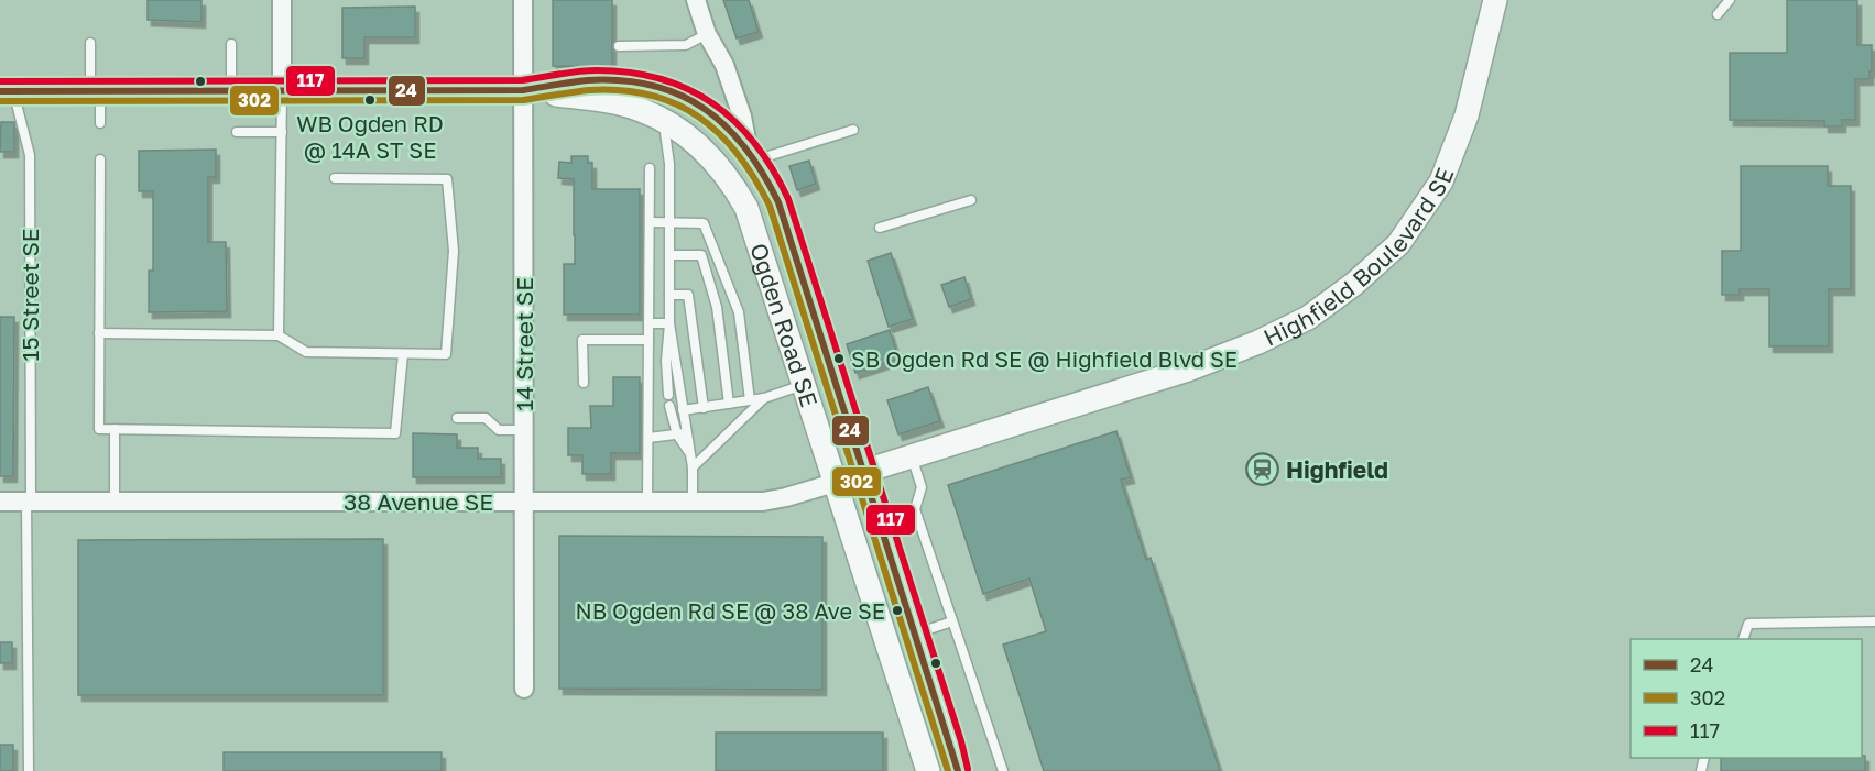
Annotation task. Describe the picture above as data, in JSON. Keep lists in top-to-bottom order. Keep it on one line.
{"streets":{"street":["Highfield Boulevard SE","Ogden Road SE","14 Street SE","38 Avenue SE"],"lane":["15 Street SE"]},"crossings":[["Highfield Boulevard SE","Ogden Road SE"],["Highfield Boulevard SE","38 Avenue SE"],["15 Street SE","Ogden Road SE"],["15 Street SE","38 Avenue SE"],["Ogden Road SE","14 Street SE"],["Ogden Road SE","38 Avenue SE"],["14 Street SE","38 Avenue SE"]],"places":{"other":["WB Ogden RD @ 14A ST SE","SB Ogden Rd SE @ Highfield Blvd SE","NB Ogden Rd SE @ 38 Ave SE"],"station":["Highfield"]},"lines":["transit line 117","transit line 24","transit line 302"],"legend":["24","302","117"]}
